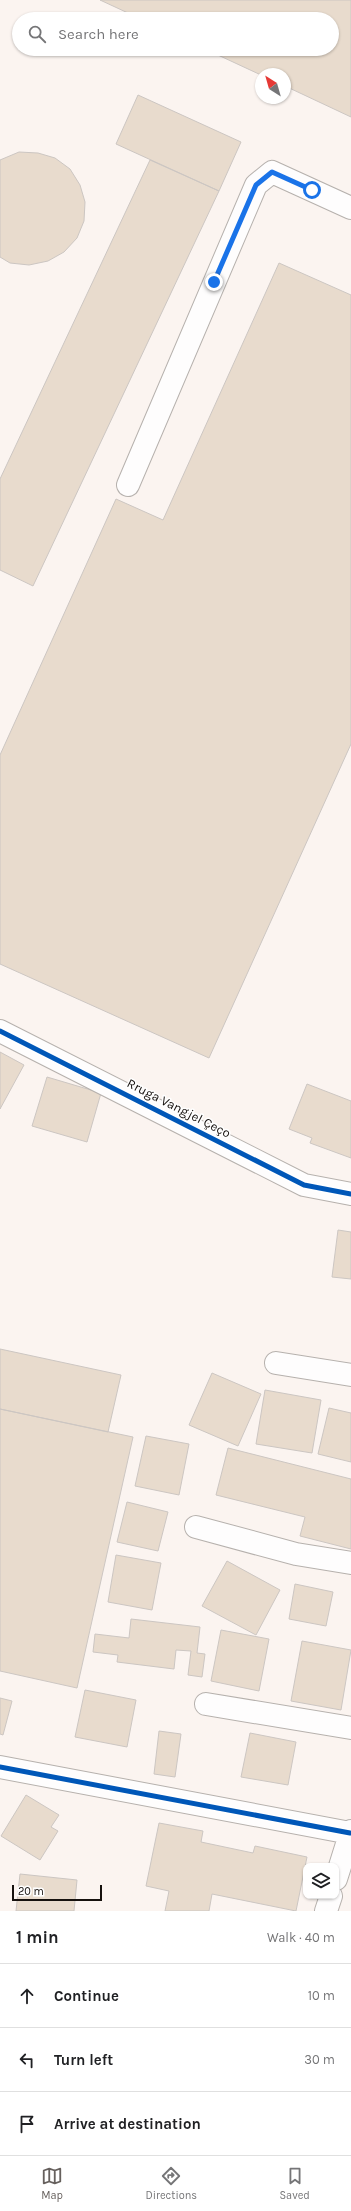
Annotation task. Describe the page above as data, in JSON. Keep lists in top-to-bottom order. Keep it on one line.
{"streets":{"street":["Rruga Vangjel Çeço"]},"scale_bar":"20 m","north":"top left","page":{"search":"Search here","scale":"20 m","heading":["1 min","Walk · 40 m"],"list":[["Continue","10 m"],["Turn left","30 m"],"Arrive at destination"],"nav":["Map","Directions","Saved"]}}
